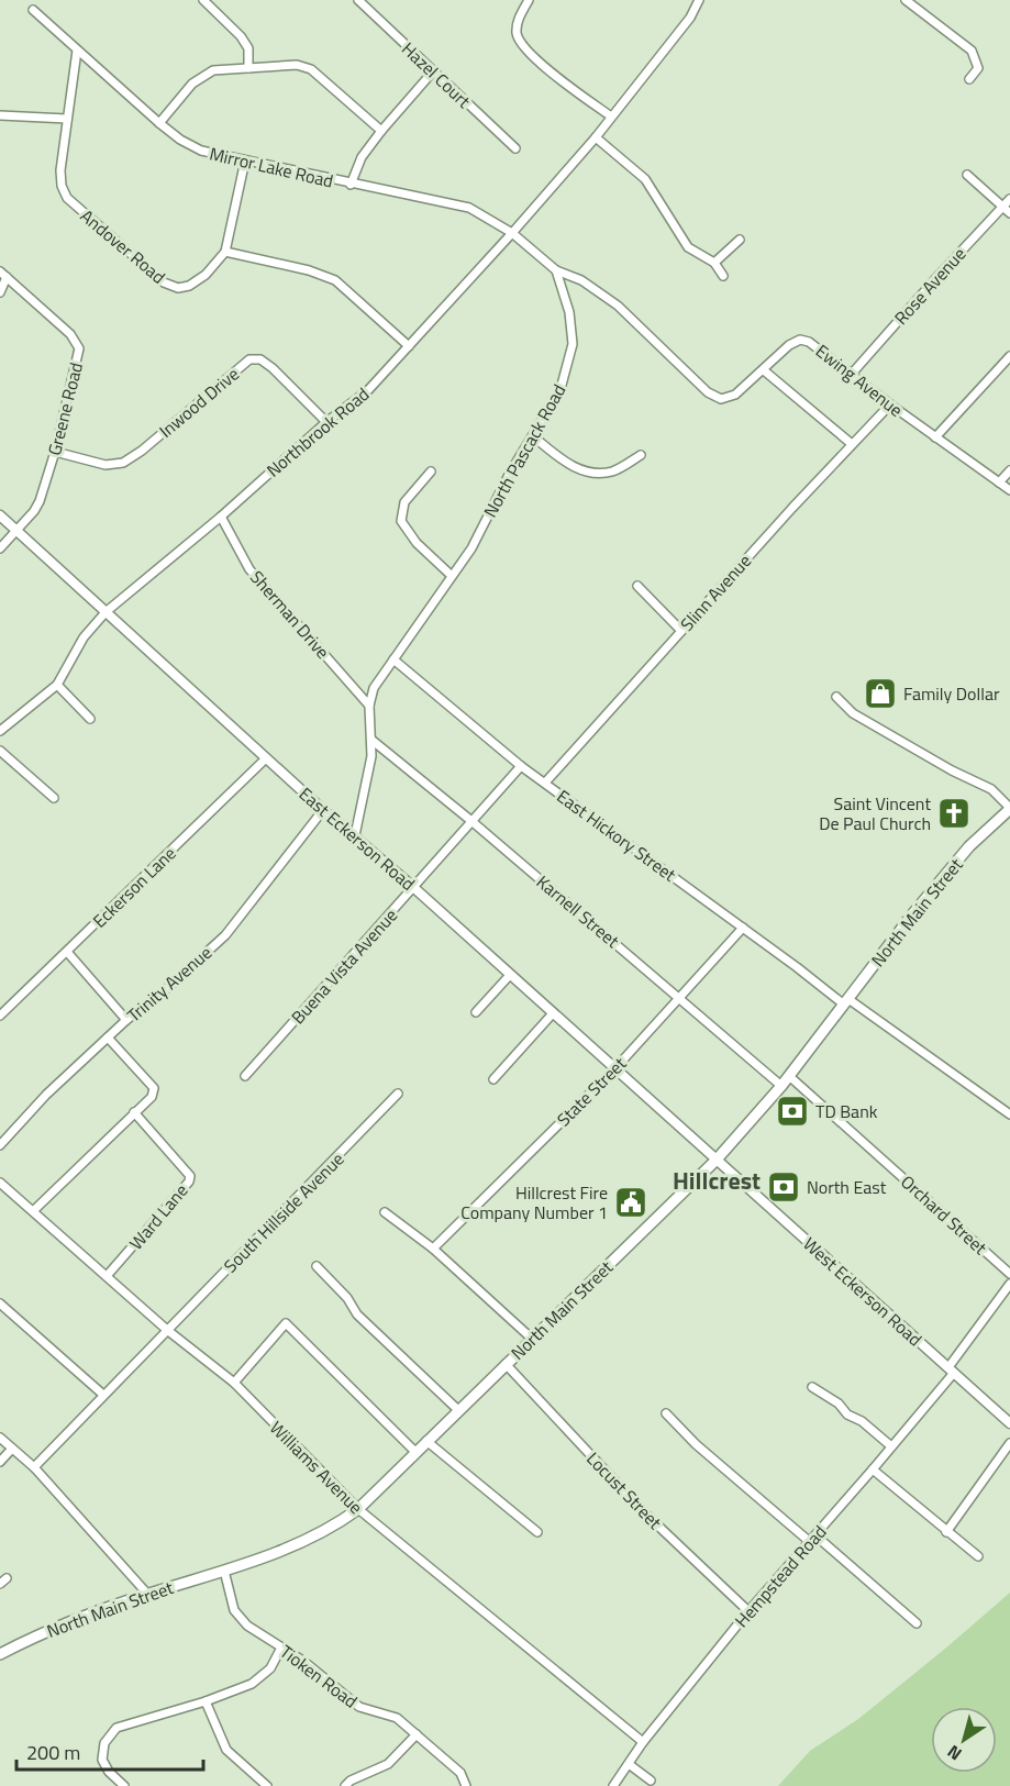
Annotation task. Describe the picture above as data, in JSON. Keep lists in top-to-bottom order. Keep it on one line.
{"streets":{"main road":["North Main Street"],"street":["Hazel Court","Mirror Lake Road","Andover Road","Rose Avenue","Ewing Avenue","Inwood Drive","Greene Road","Northbrook Road","North Pascack Road","Slinn Avenue","Sherman Drive","East Hickory Street","East Eckerson Road","Eckerson Lane","Karnell Street","Buena Vista Avenue","Trinity Avenue","State Street","South Hillside Avenue","Orchard Street","Ward Lane","West Eckerson Road","Williams Avenue","Locust Street","Hempstead Road","Tioken Road"]},"crossings":[["Mirror Lake Road","Andover Road"],["Mirror Lake Road","Northbrook Road"],["Rose Avenue","Ewing Avenue"],["Ewing Avenue","North Pascack Road"],["Ewing Avenue","Slinn Avenue"],["Inwood Drive","Greene Road"],["Inwood Drive","Northbrook Road"],["Greene Road","East Eckerson Road"],["Northbrook Road","Sherman Drive"],["Northbrook Road","East Eckerson Road"],["North Pascack Road","Sherman Drive"],["North Pascack Road","East Hickory Street"],["North Pascack Road","East Eckerson Road"],["North Pascack Road","Karnell Street"],["Slinn Avenue","East Hickory Street"],["East Hickory Street","North Main Street"],["East Hickory Street","Buena Vista Avenue"],["East Hickory Street","State Street"],["East Eckerson Road","Eckerson Lane"],["East Eckerson Road","North Main Street"],["East Eckerson Road","Buena Vista Avenue"],["East Eckerson Road","Trinity Avenue"],["East Eckerson Road","State Street"],["East Eckerson Road","West Eckerson Road"],["Karnell Street","North Main Street"],["Karnell Street","Buena Vista Avenue"],["Karnell Street","State Street"],["North Main Street","Orchard Street"],["North Main Street","West Eckerson Road"],["North Main Street","Williams Avenue"],["North Main Street","Locust Street"],["North Main Street","Tioken Road"],["South Hillside Avenue","Williams Avenue"],["Ward Lane","Williams Avenue"],["West Eckerson Road","Hempstead Road"],["Williams Avenue","Hempstead Road"],["Locust Street","Hempstead Road"]],"districts":["Hillcrest"],"places":{"shop":["Family Dollar"],"church":["Saint Vincent De Paul Church"],"bank":["TD Bank","North East"],"public building":["Hillcrest Fire Company Number 1"]},"scale_bar":"200 m","north":"bottom left"}
